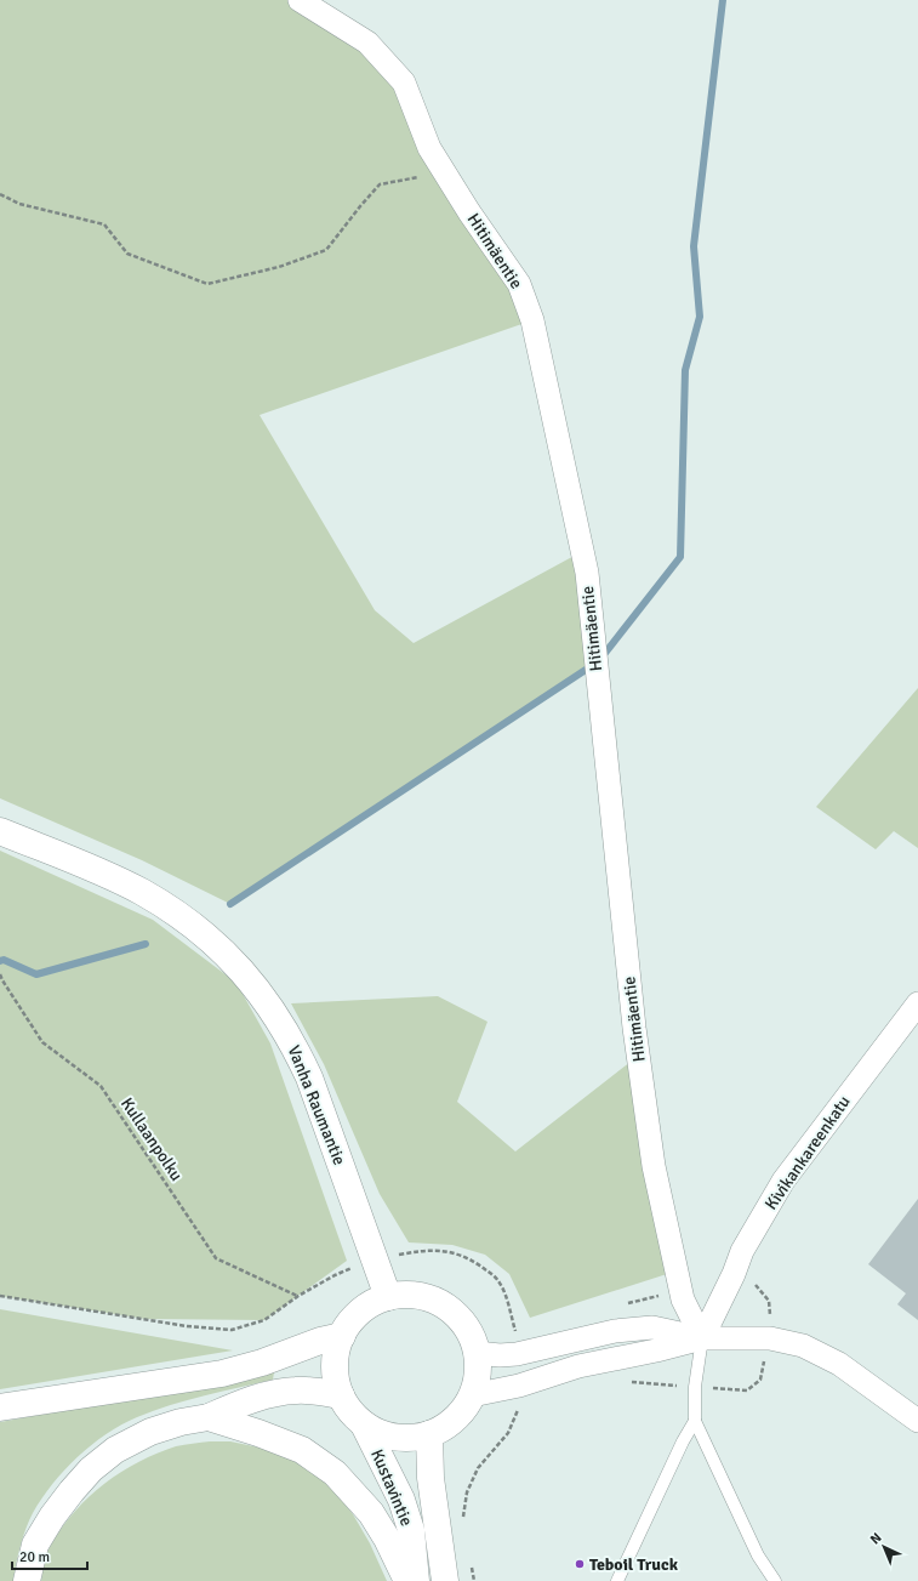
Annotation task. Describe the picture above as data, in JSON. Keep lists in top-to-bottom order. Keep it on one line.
{"streets":{"main road":["Vanha Raumantie","Kustavintie"],"street":["Hitimäentie","Kivikankareenkatu"],"path":["Kullaanpolku"]},"crossings":[["Hitimäentie","Kivikankareenkatu"],["Vanha Raumantie","Kustavintie"]],"places":["Teboil Truck"],"scale_bar":"20 m","north":"top left"}
